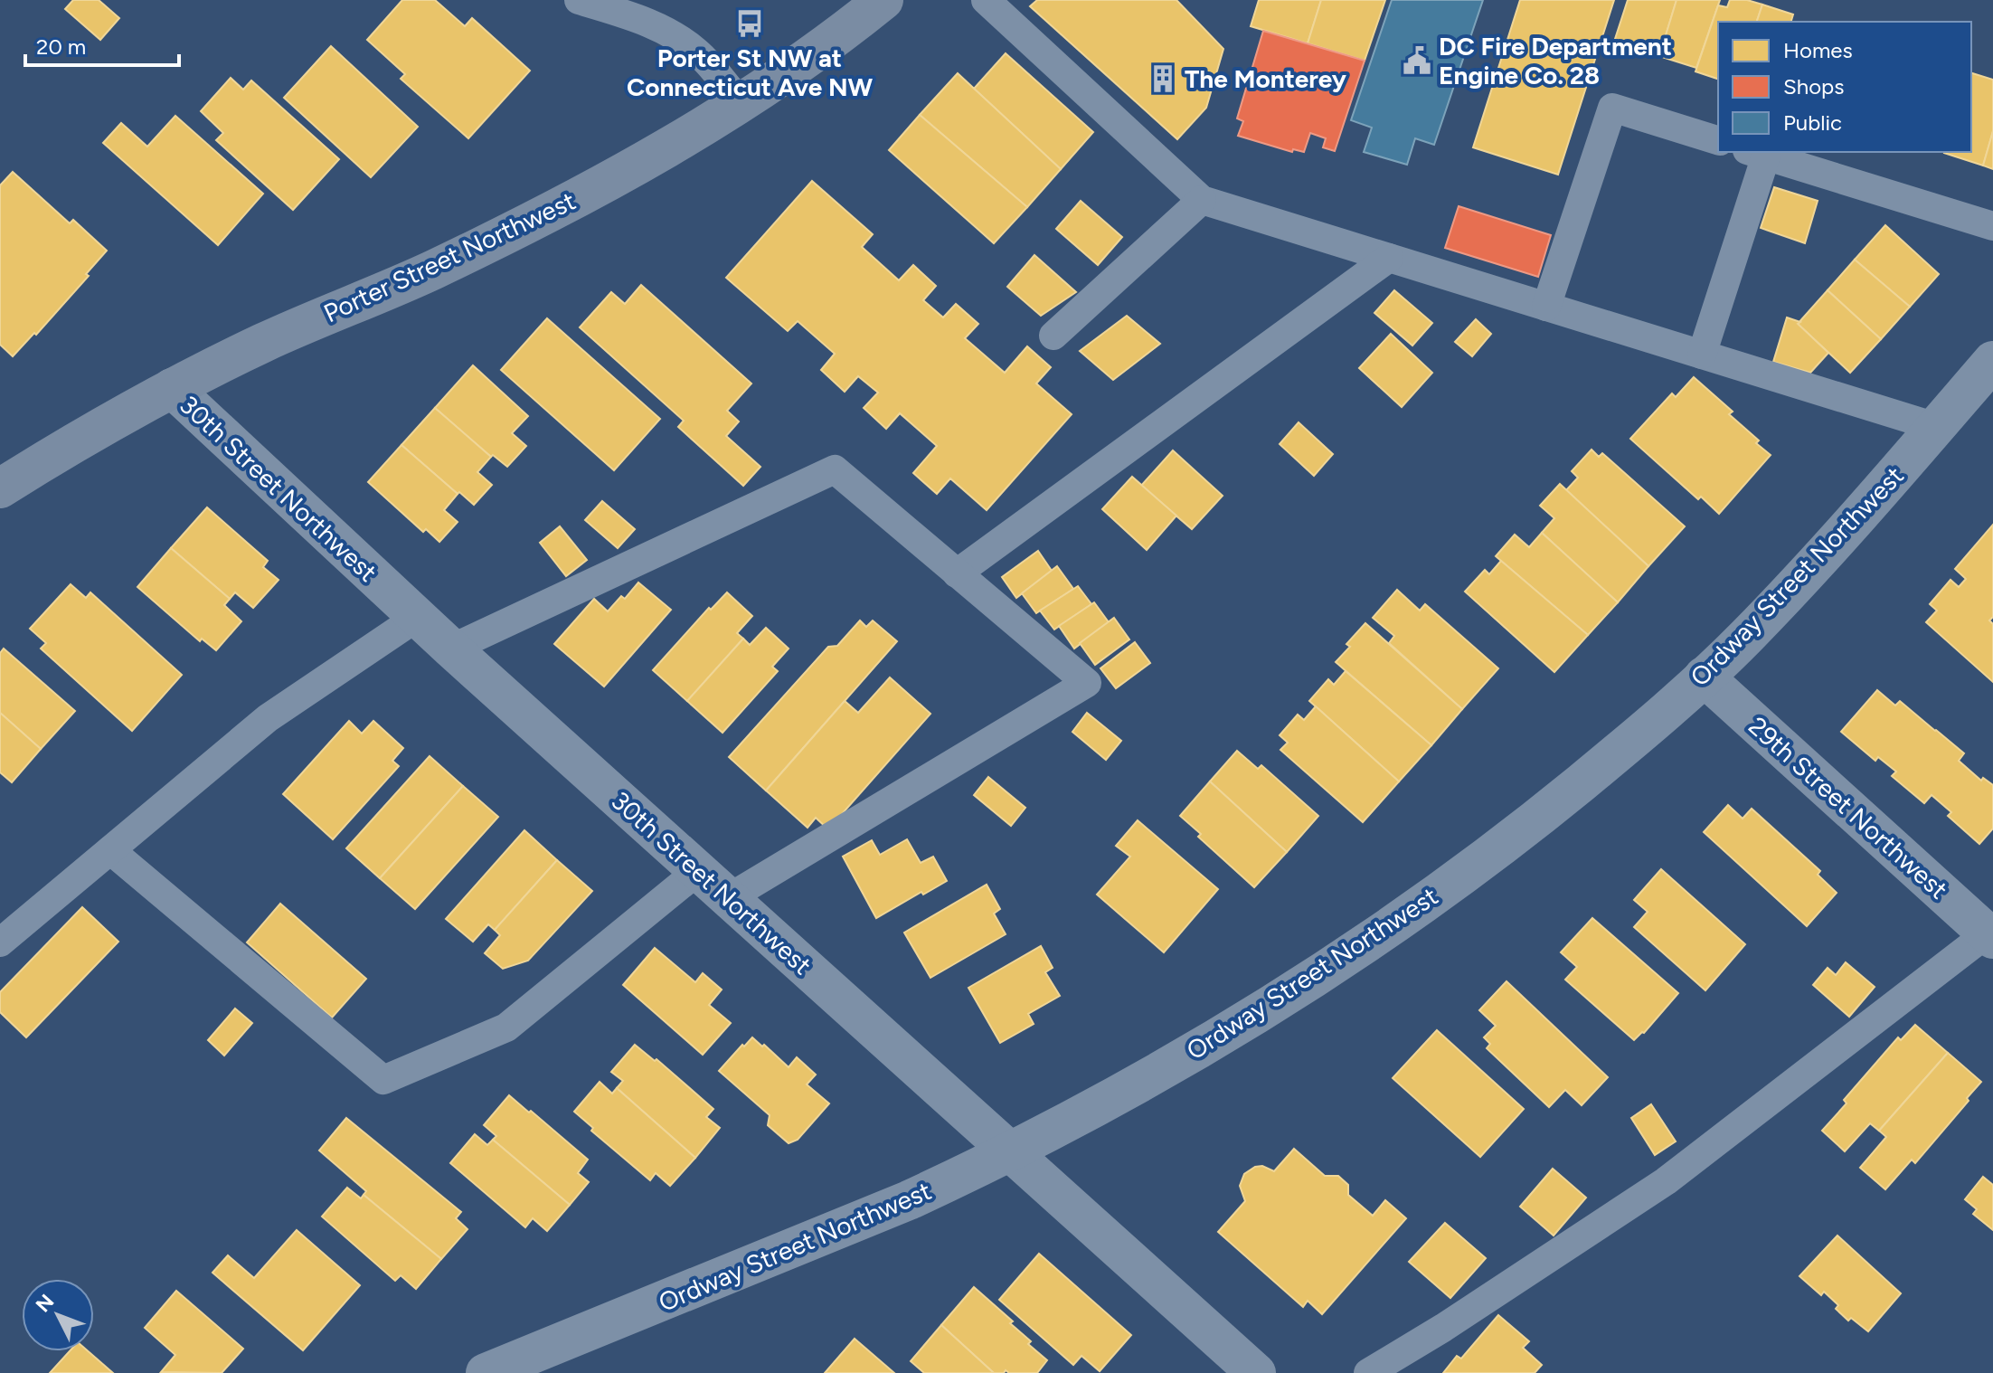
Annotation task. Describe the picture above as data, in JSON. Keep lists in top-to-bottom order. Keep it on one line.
{"streets":{"street":["Porter Street Northwest","30th Street Northwest","Ordway Street Northwest","29th Street Northwest"]},"crossings":[["Porter Street Northwest","30th Street Northwest"],["30th Street Northwest","Ordway Street Northwest"],["Ordway Street Northwest","29th Street Northwest"]],"places":{"bus stop":["Porter St NW at Connecticut Ave NW"],"public building":["DC Fire Department Engine Co. 28"],"building":["The Monterey"]},"legend":["Homes","Shops","Public"],"scale_bar":"20 m","north":"top left"}
